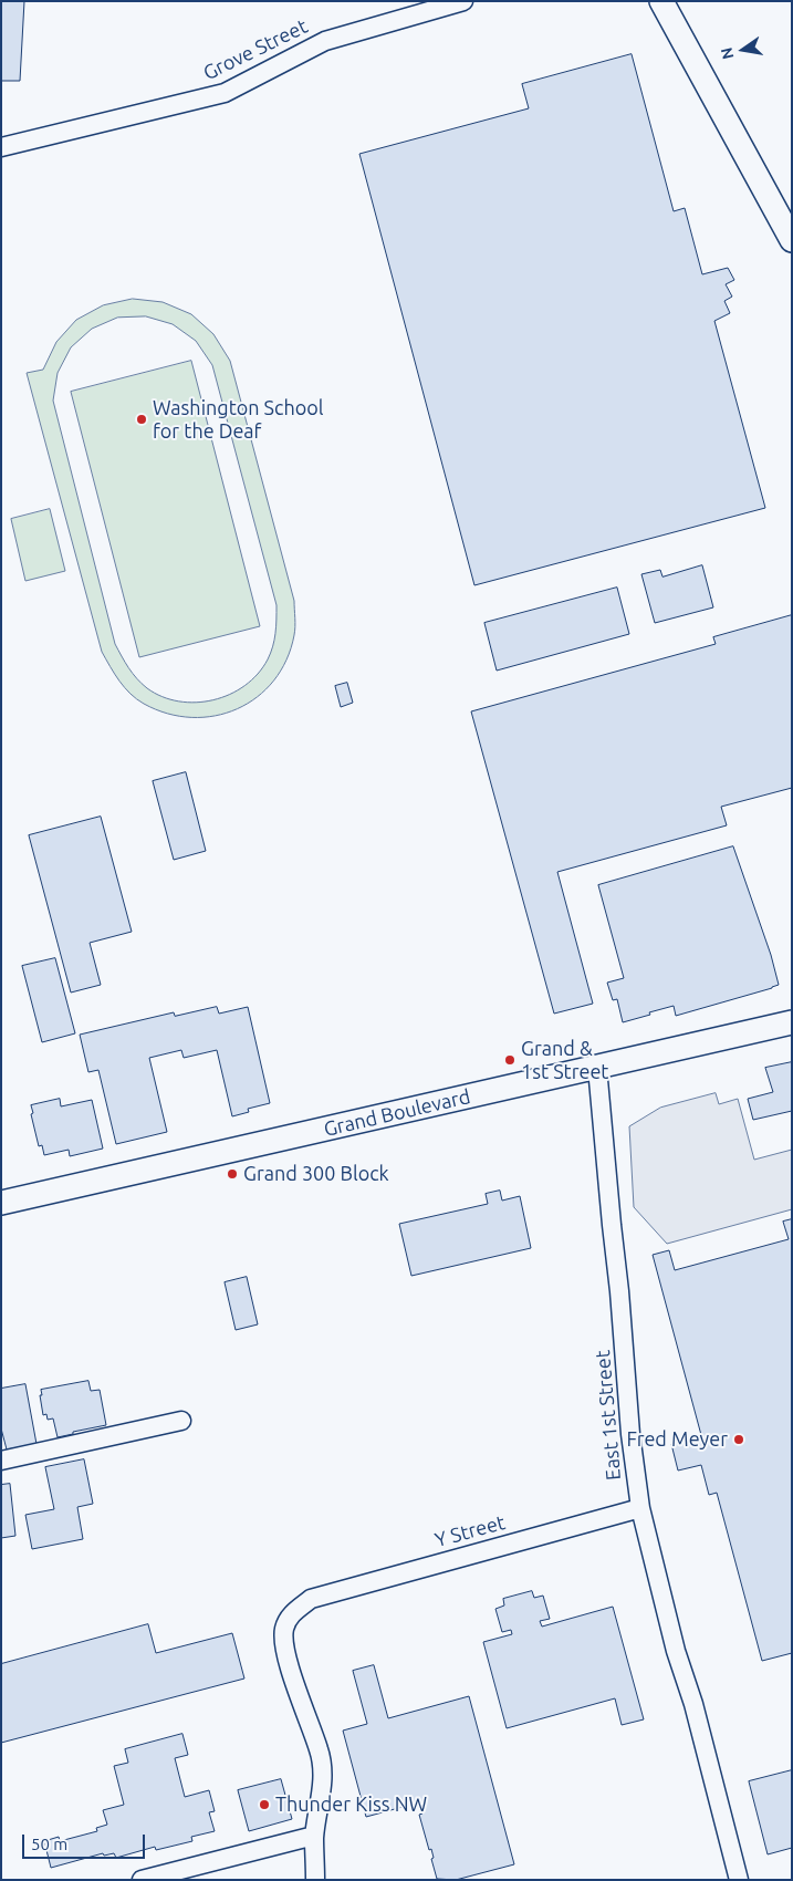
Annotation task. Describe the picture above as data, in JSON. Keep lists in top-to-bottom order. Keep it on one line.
{"streets":{"main road":["Grand Boulevard"],"street":["Grove Street","East 1st Street","Y Street"]},"crossings":[["Grand Boulevard","East 1st Street"],["East 1st Street","Y Street"]],"places":["Washington School for the Deaf","Grand & 1st Street","Grand 300 Block","Fred Meyer","Thunder Kiss NW"],"scale_bar":"50 m","north":"left"}
